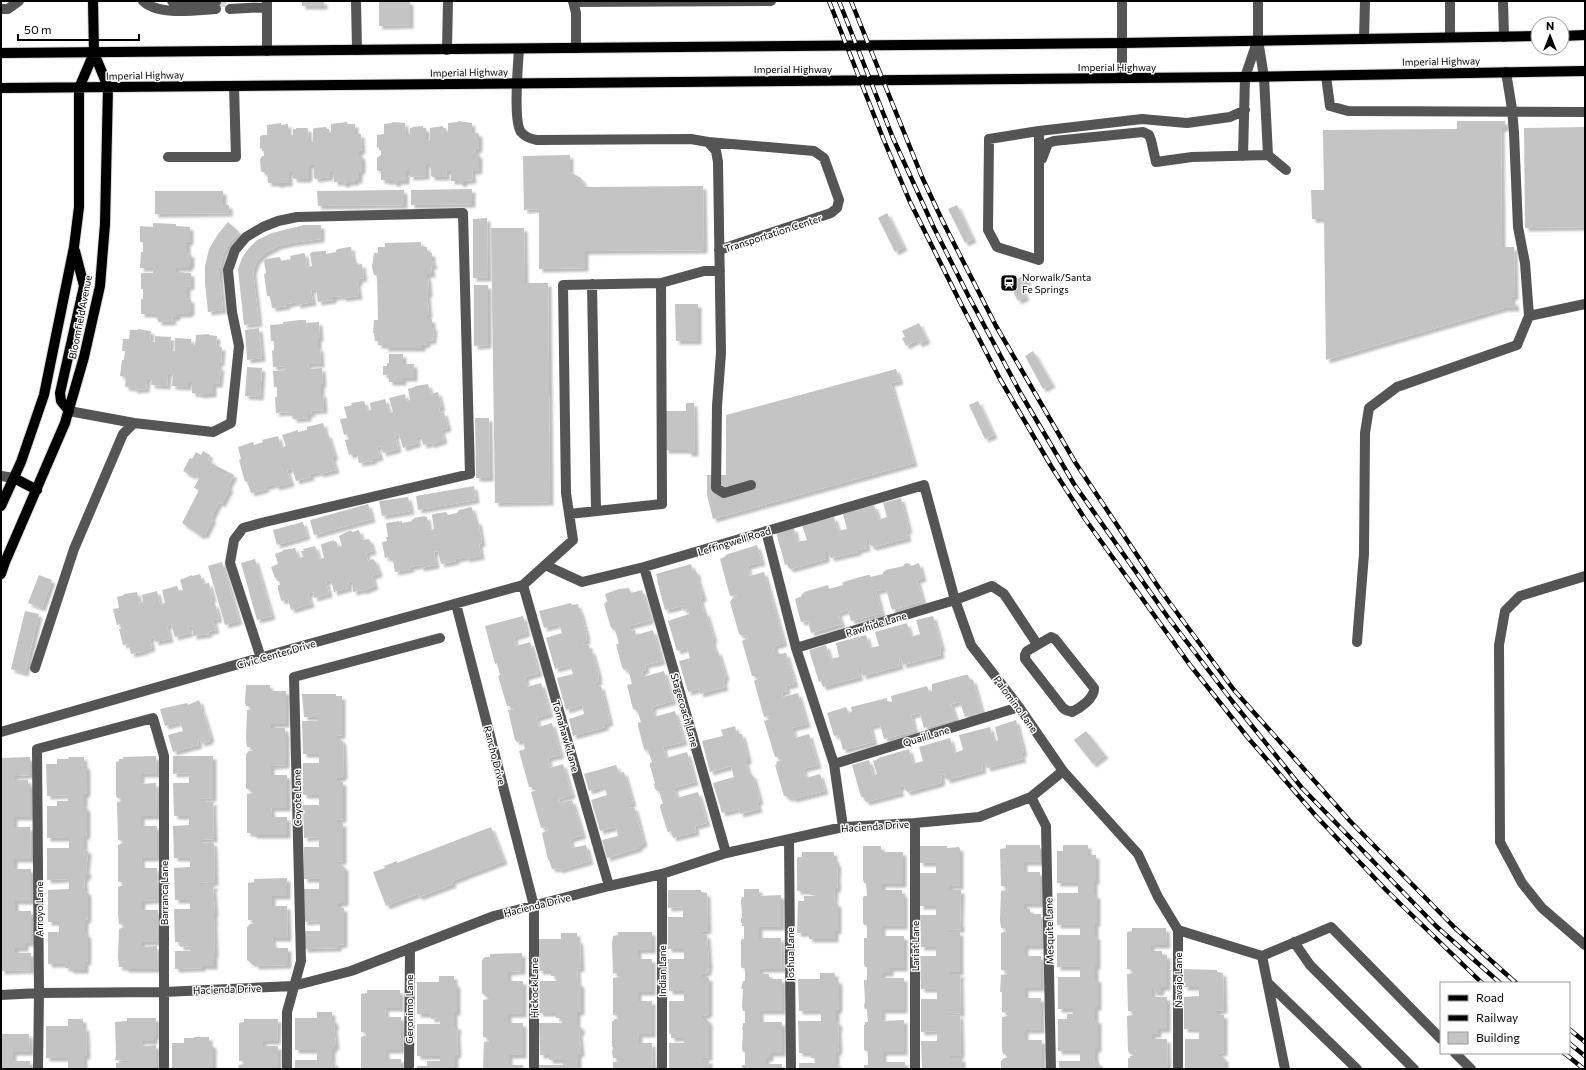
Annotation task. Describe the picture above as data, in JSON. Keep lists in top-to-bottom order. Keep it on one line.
{"streets":{"main road":["Imperial Highway","Bloomfield Avenue"],"street":["Transportation Center","Leffingwell Road","Rawhide Lane","Civic Center Drive","Palomino Lane","Stagecoach Lane","Tomahawk Lane","Quail Lane","Rancho Drive","Coyote Lane","Hacienda Drive","Barranca Lane","Arroyo Lane","Mesquite Lane","Lariat Lane","Joshua Lane","Indian Lane","Navajo Lane","Hickock Lane","Geronimo Lane"]},"crossings":[["Imperial Highway","Transportation Center"],["Imperial Highway","Bloomfield Avenue"],["Leffingwell Road","Civic Center Drive"],["Leffingwell Road","Palomino Lane"],["Leffingwell Road","Stagecoach Lane"],["Rawhide Lane","Palomino Lane"],["Civic Center Drive","Tomahawk Lane"],["Civic Center Drive","Rancho Drive"],["Palomino Lane","Quail Lane"],["Palomino Lane","Hacienda Drive"],["Palomino Lane","Navajo Lane"],["Stagecoach Lane","Hacienda Drive"],["Tomahawk Lane","Hacienda Drive"],["Rancho Drive","Hacienda Drive"],["Rancho Drive","Hickock Lane"],["Coyote Lane","Hacienda Drive"],["Hacienda Drive","Barranca Lane"],["Hacienda Drive","Arroyo Lane"],["Hacienda Drive","Mesquite Lane"],["Hacienda Drive","Lariat Lane"],["Hacienda Drive","Joshua Lane"],["Hacienda Drive","Indian Lane"],["Hacienda Drive","Hickock Lane"],["Hacienda Drive","Geronimo Lane"],["Barranca Lane","Arroyo Lane"]],"places":{"station":["Norwalk/Santa Fe Springs"]},"legend":["Road","Railway","Building"],"scale_bar":"50 m","north":"top"}
